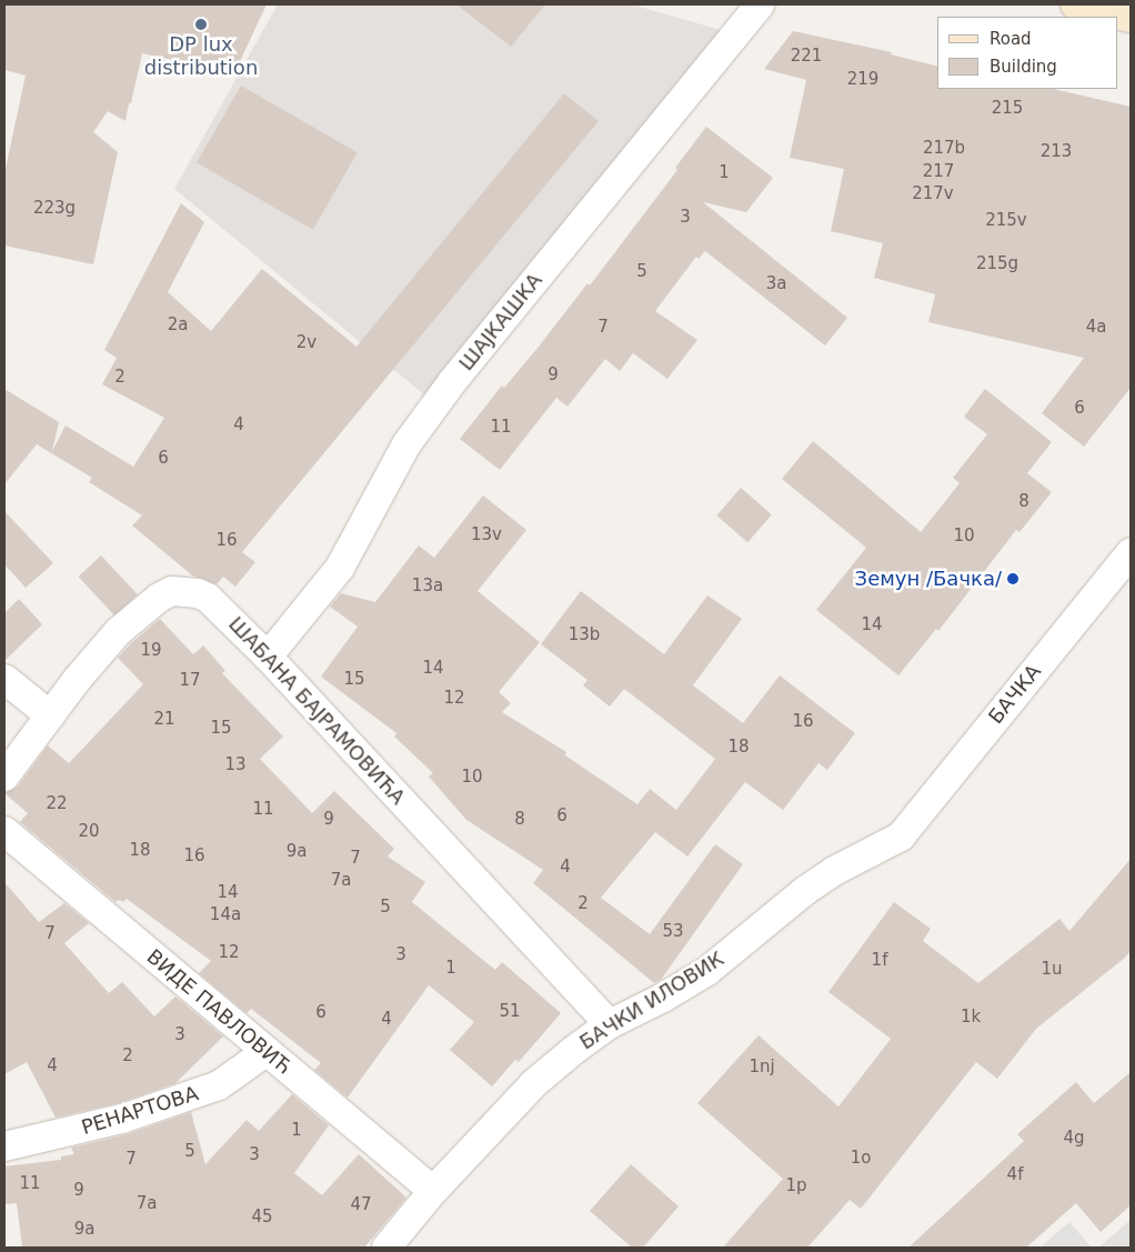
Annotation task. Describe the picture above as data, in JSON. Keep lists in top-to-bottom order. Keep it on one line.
{"streets":{"street":["ШАЈКАШКА","БАЧКА","ШАБАНА БАЈРАМОВИЋА","БАЧКИ ИЛОВИК","ВИДЕ ПАВЛОВИЋ","РЕНАРТОВА"]},"crossings":[["ШАЈКАШКА","ШАБАНА БАЈРАМОВИЋА"],["БАЧКА","БАЧКИ ИЛОВИК"],["ШАБАНА БАЈРАМОВИЋА","БАЧКИ ИЛОВИК"],["БАЧКИ ИЛОВИК","ВИДЕ ПАВЛОВИЋ"],["ВИДЕ ПАВЛОВИЋ","РЕНАРТОВА"]],"places":["DP lux distribution","Земун /Бачка/"],"house_numbers":["221","219","215","217b","213","217","1","217v","223g","3","215v","215g","5","3a","2a","7","4a","2v","9","2","6","4","11","6","8","13v","10","16","13a","14","13b","19","14","15","17","12","21","16","15","18","13","10","22","11","6","9","8","20","18","9a","16","7","4","7a","14","2","5","14a","53","7","12","3","1f","1","1u","51","6","1k","4","3","2","4","1nj","1","4g","5","3","1o","7","4f","11","1p","9","7a","47","45","9a"],"legend":["Road","Building"]}
